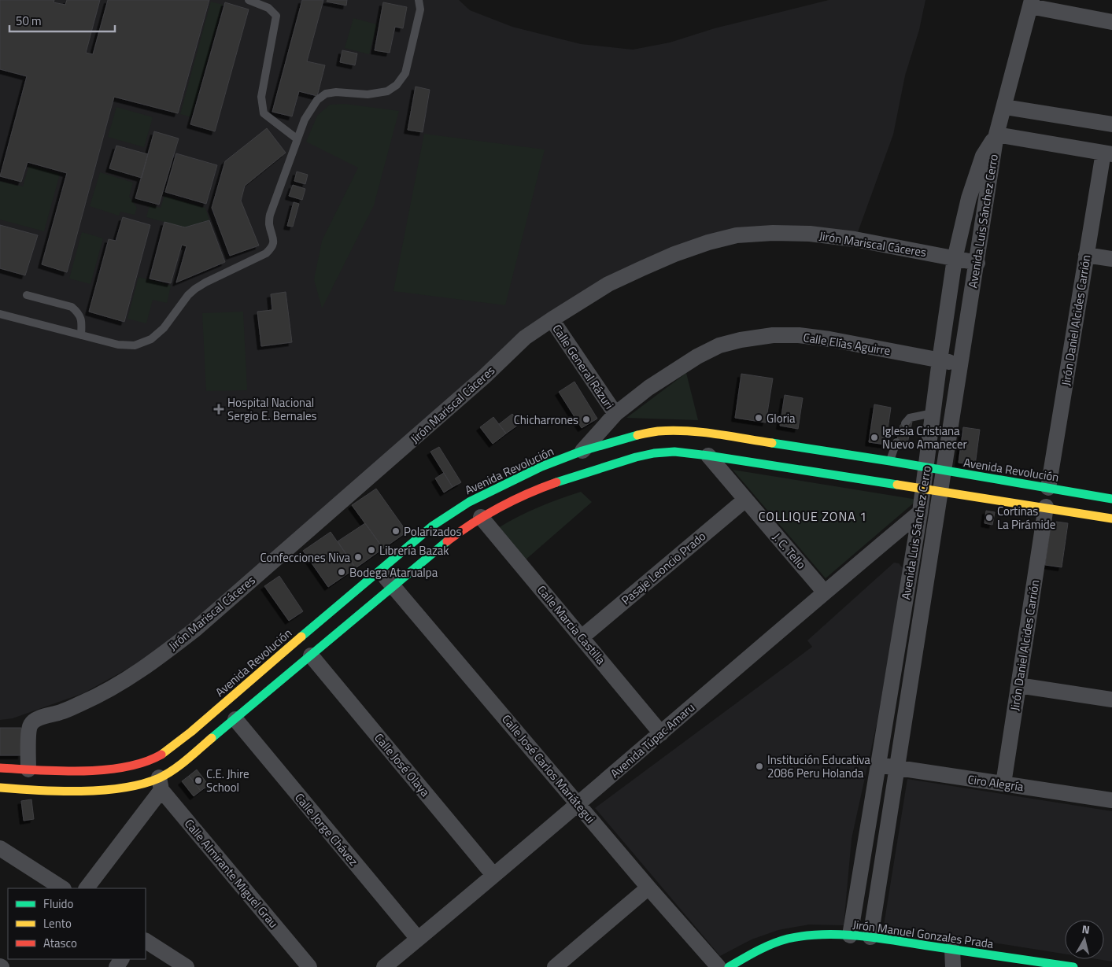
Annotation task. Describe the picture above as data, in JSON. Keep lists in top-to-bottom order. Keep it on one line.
{"streets":{"main road":["Avenida Revolución","Jirón Manuel Gonzales Prada"],"street":["Avenida Luis Sánchez Cerro","Jirón Mariscal Cáceres","Jirón Daniel Alcides Carrión","Calle Elías Aguirre","Calle General Rázuri","J. C. Tello","Pasaje Leoncio Prado","Calle Marcia Castilla","Avenida Túpac Amaru","Calle José Olaya","Calle José Carlos Mariátegui","Ciro Alegría","Calle Jorge Chávez","Calle Almirante Miguel Grau"]},"crossings":[["Avenida Luis Sánchez Cerro","Jirón Mariscal Cáceres"],["Avenida Luis Sánchez Cerro","Calle Elías Aguirre"],["Avenida Luis Sánchez Cerro","Avenida Revolución"],["Avenida Luis Sánchez Cerro","Avenida Túpac Amaru"],["Avenida Luis Sánchez Cerro","Ciro Alegría"],["Avenida Luis Sánchez Cerro","Jirón Manuel Gonzales Prada"],["Jirón Mariscal Cáceres","Calle General Rázuri"],["Jirón Mariscal Cáceres","Avenida Revolución"],["Jirón Daniel Alcides Carrión","Avenida Revolución"],["Jirón Daniel Alcides Carrión","Ciro Alegría"],["Calle Elías Aguirre","Calle General Rázuri"],["Calle Elías Aguirre","Avenida Revolución"],["Avenida Revolución","Calle José Carlos Mariátegui"],["J. C. Tello","Pasaje Leoncio Prado"],["J. C. Tello","Avenida Túpac Amaru"],["Pasaje Leoncio Prado","Calle Marcia Castilla"],["Calle Marcia Castilla","Avenida Túpac Amaru"],["Avenida Túpac Amaru","Calle José Olaya"],["Avenida Túpac Amaru","Calle José Carlos Mariátegui"],["Avenida Túpac Amaru","Calle Jorge Chávez"]],"districts":["COLLIQUE ZONA 1"],"places":{"health":["Hospital Nacional Sergio E. Bernales"],"other":["Gloria","Chicharrones","Iglesia Cristiana Nuevo Amanecer","Cortinas La Pirámide","Polarizados","Librería Bazak","Confecciones Niva","Bodega Atarualpa","Institución Educativa 2086 Peru Holanda","C.E. Jhire School"]},"legend":["Fluido","Lento","Atasco"],"scale_bar":"50 m","north":"top"}
